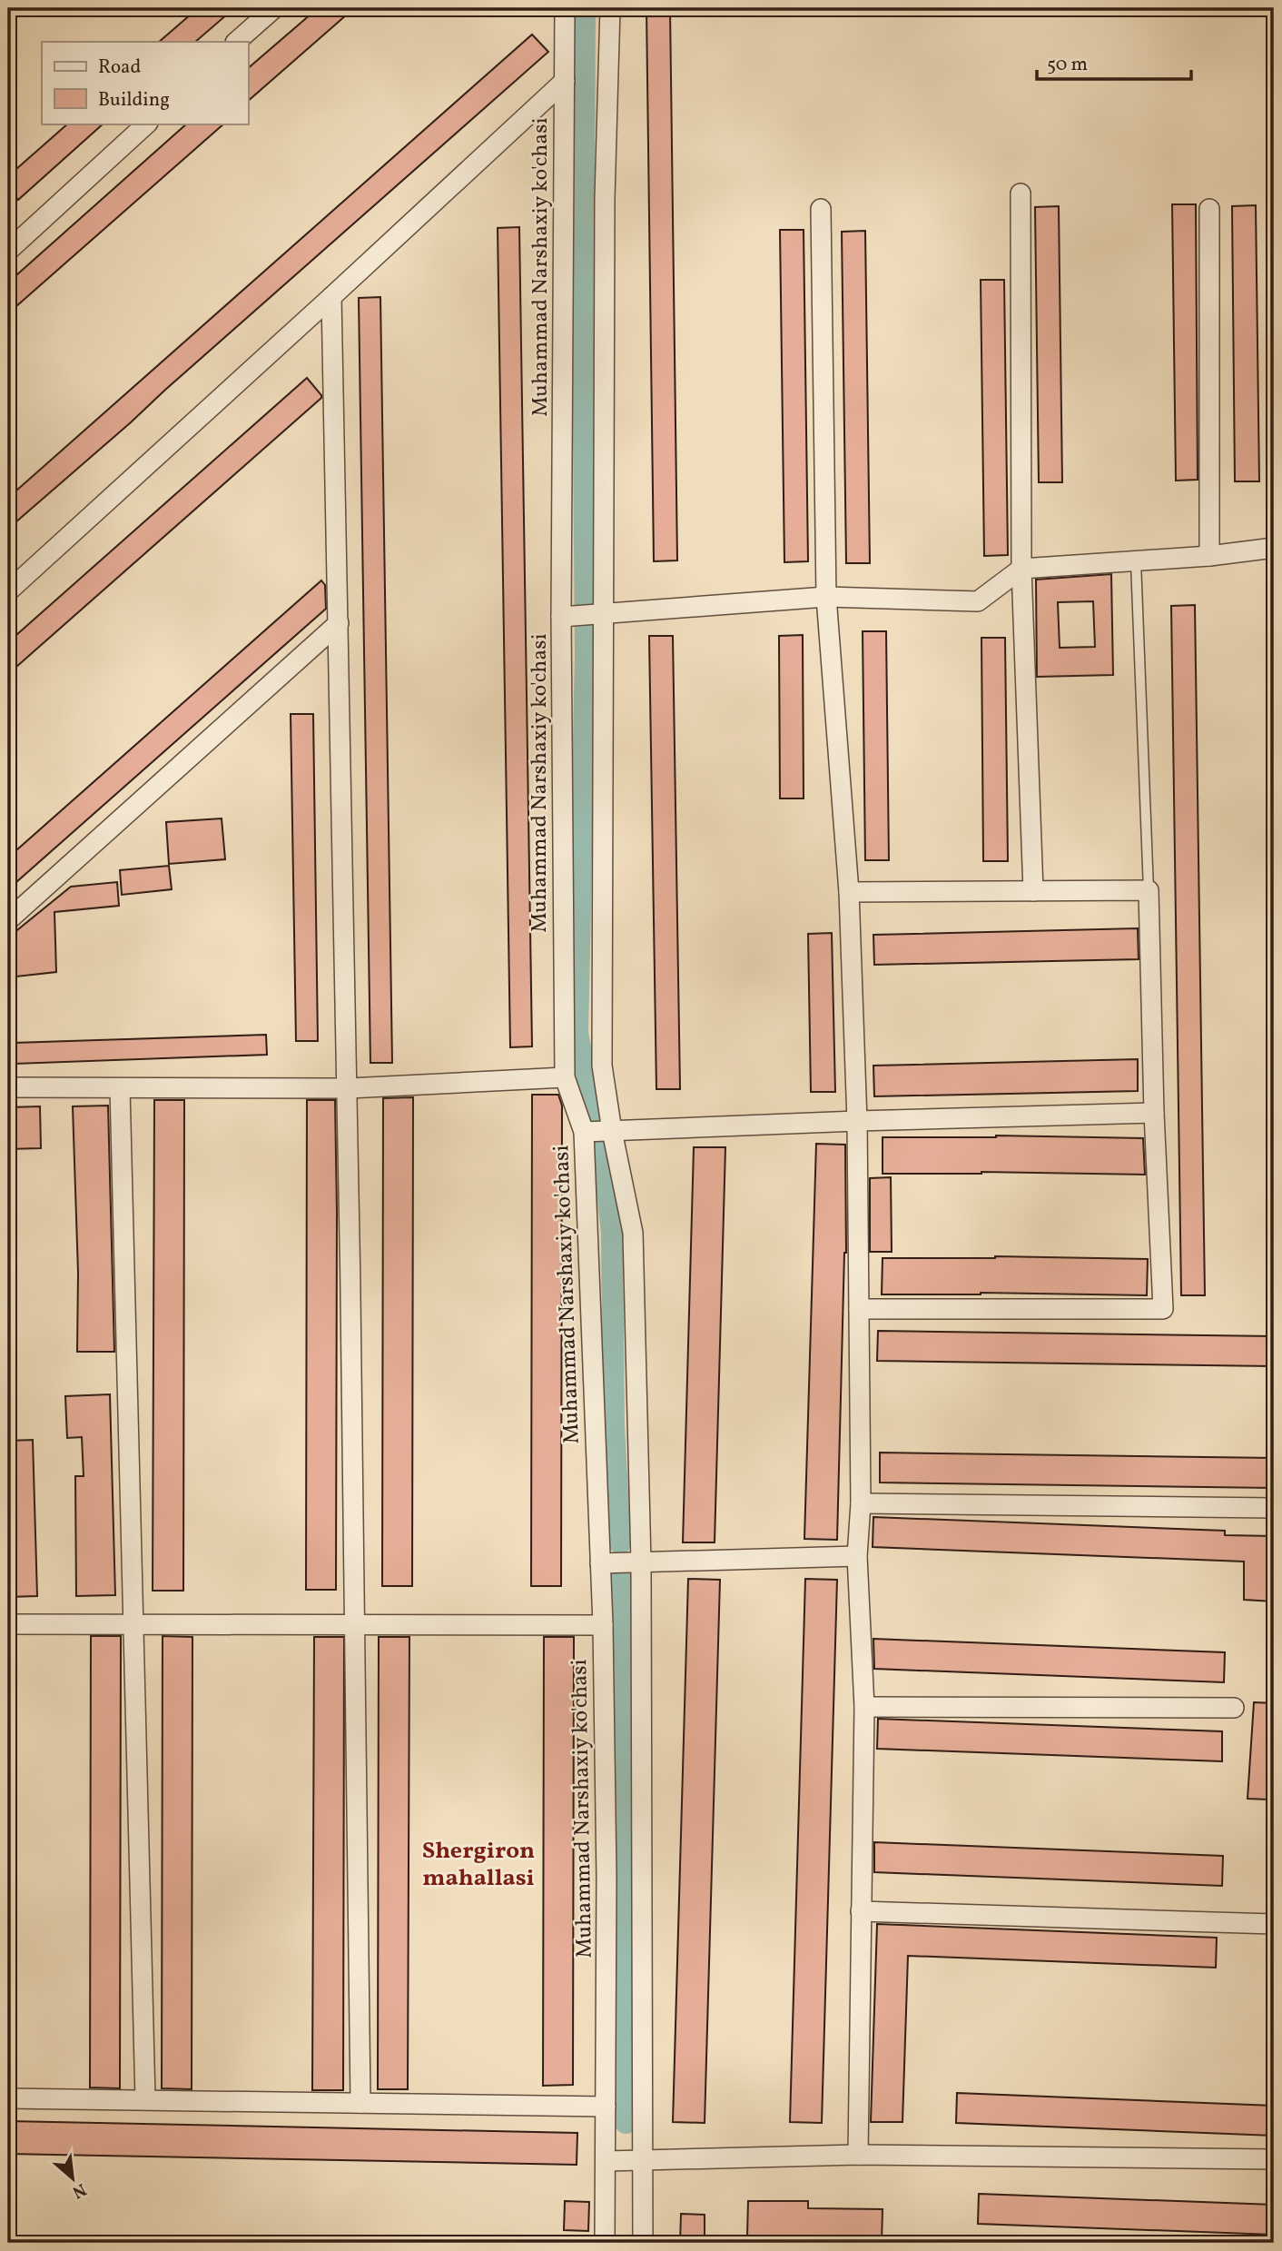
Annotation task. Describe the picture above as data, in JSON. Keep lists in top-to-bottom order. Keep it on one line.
{"streets":{"street":["Muhammad Narshaxiy ko'chasi"]},"districts":["Shergiron mahallasi"],"legend":["Road","Building"],"scale_bar":"50 m","north":"bottom right"}
